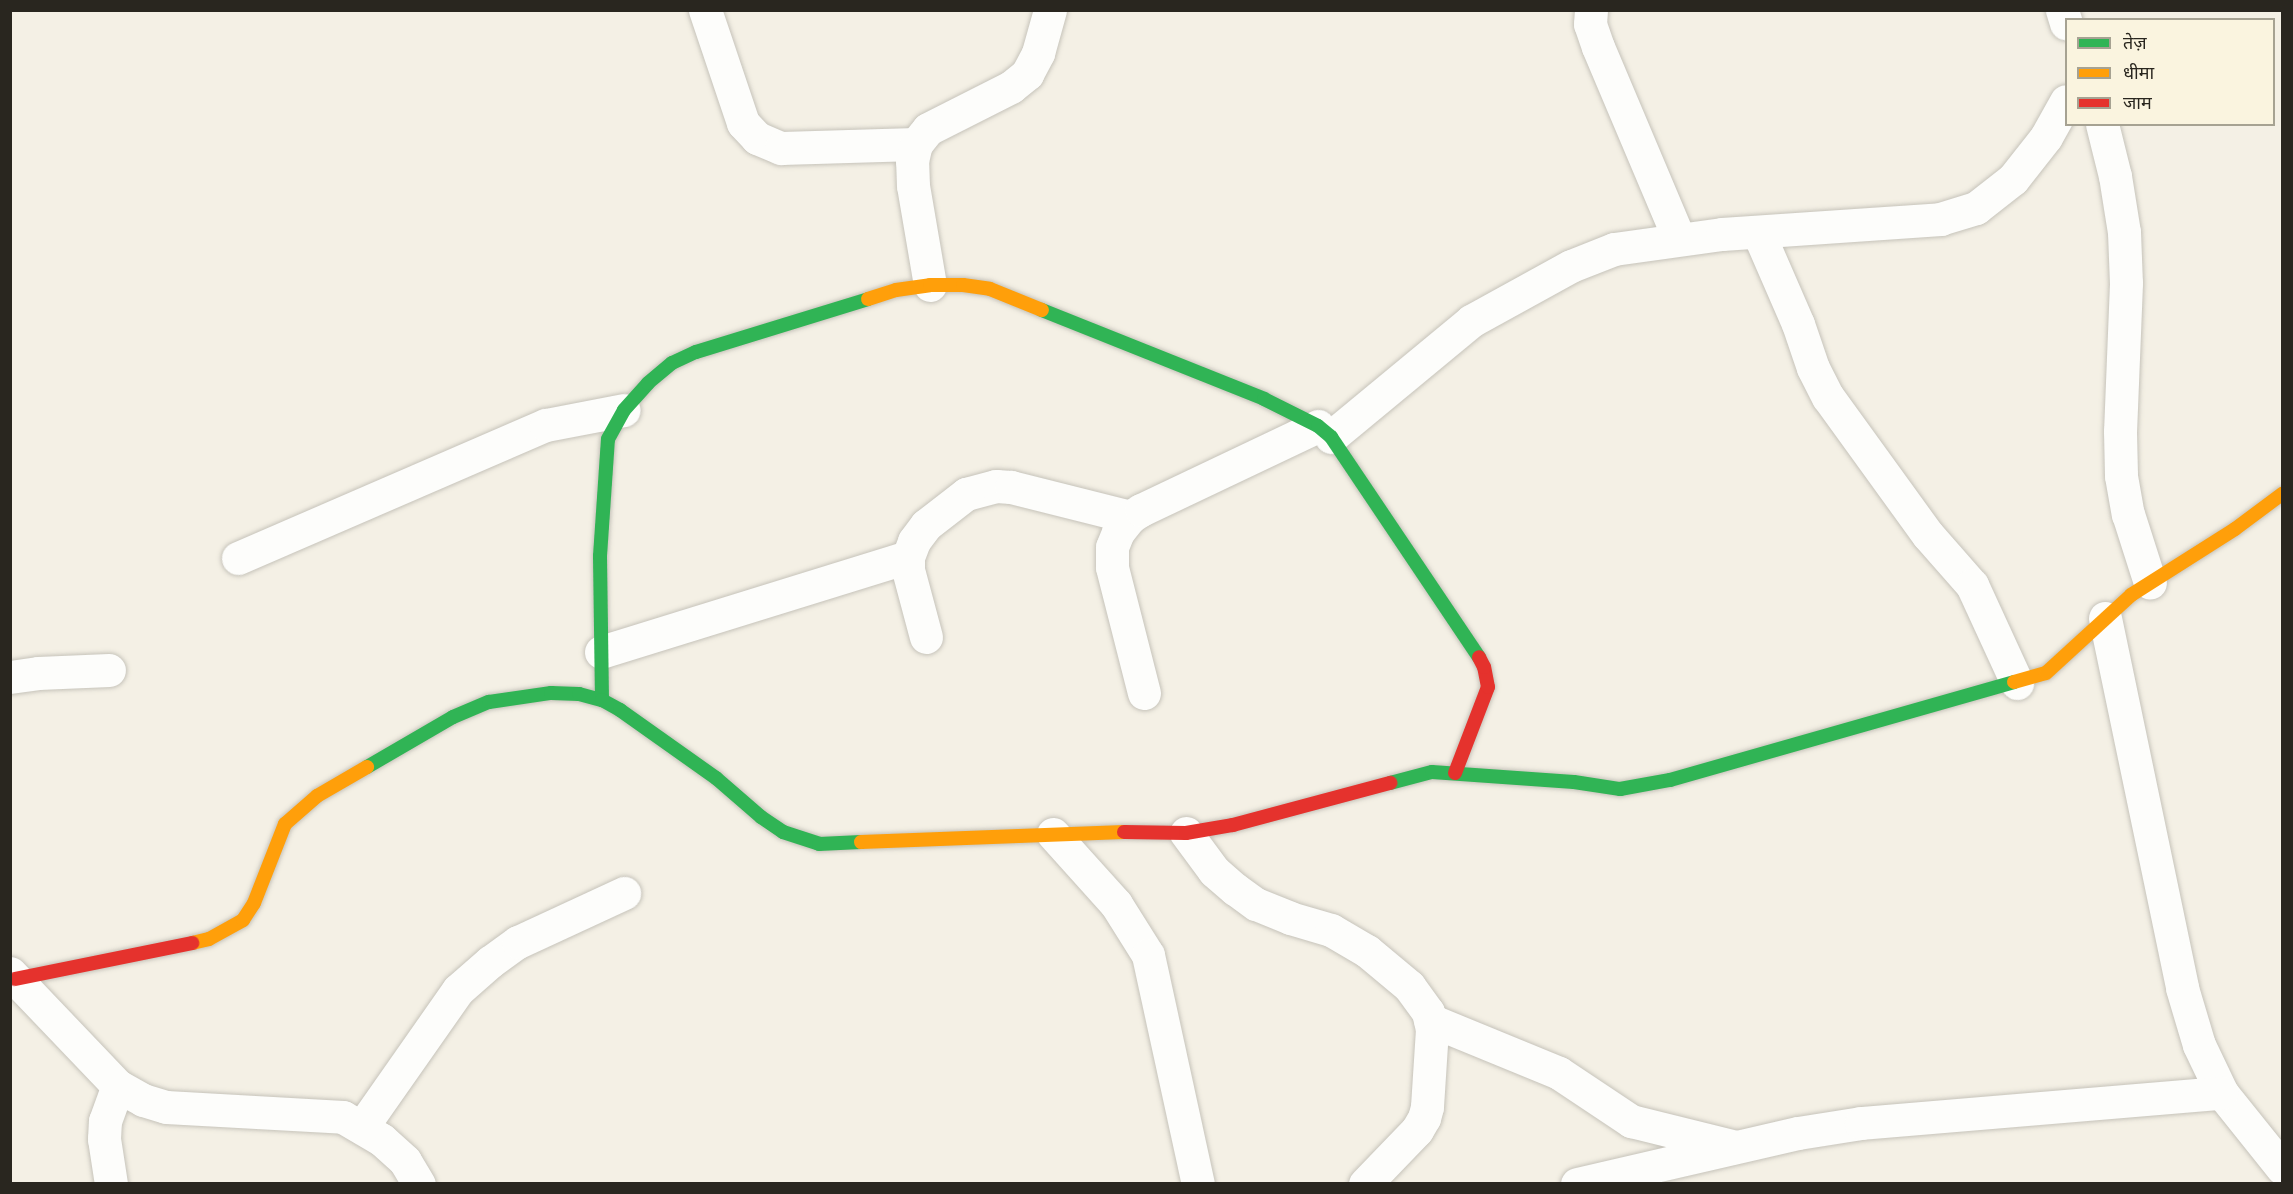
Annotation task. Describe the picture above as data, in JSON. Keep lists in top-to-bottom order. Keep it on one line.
{"legend":["तेज़","धीमा","जाम"]}
